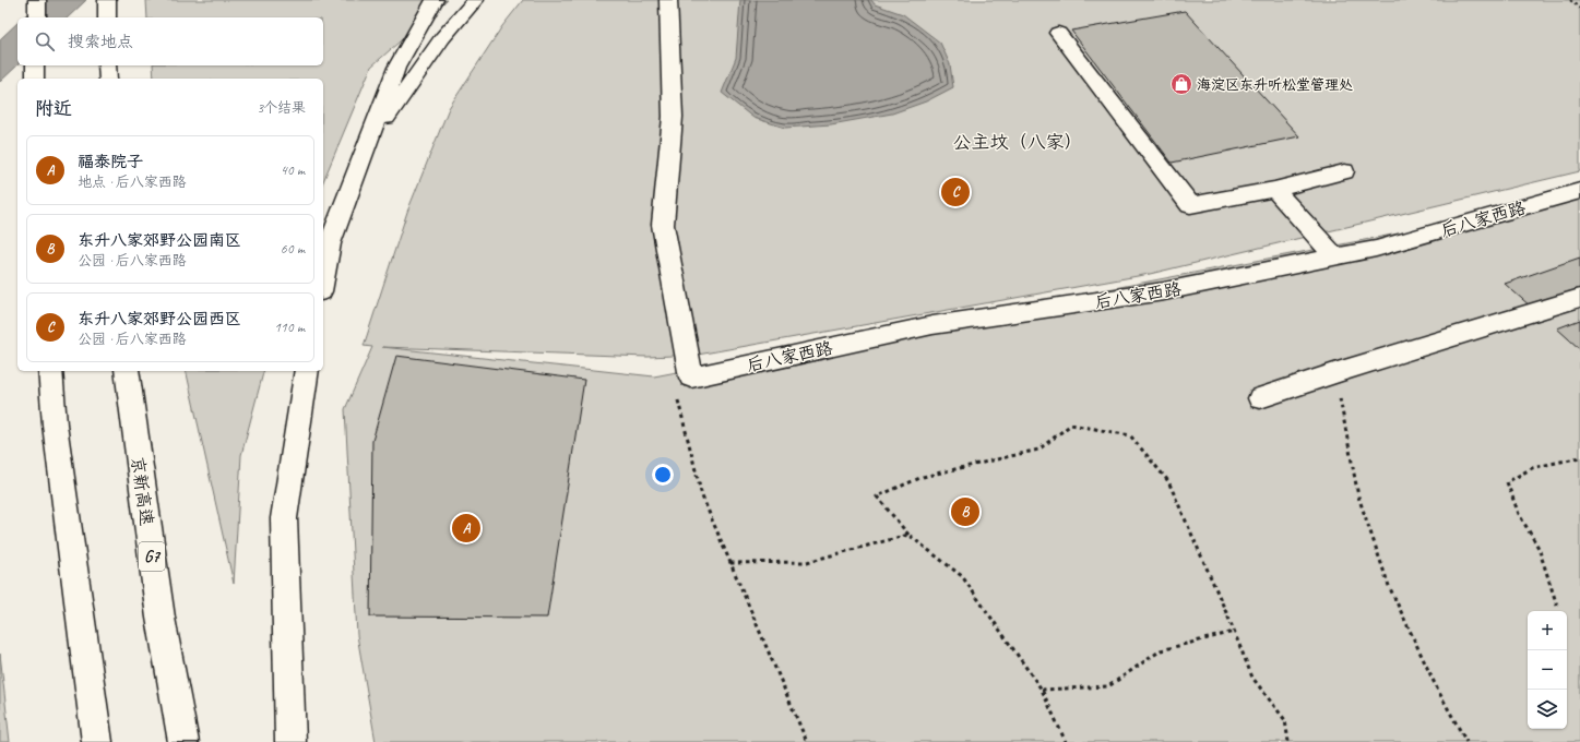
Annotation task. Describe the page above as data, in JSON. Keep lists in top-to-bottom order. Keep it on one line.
{"streets":{"main road":["后八家西路","京新高速","G7"]},"districts":["公主坟（八家）"],"places":{"shop":["海淀区东升听松堂管理处"]},"page":{"search":"搜索地点","heading":["附近","3个结果"],"list":[{"mark":"A","name":"福泰院子","note":"地点 · 后八家西路","value":"40 m"},{"mark":"B","name":"东升八家郊野公园南区","note":"公园 · 后八家西路","value":"60 m"},{"mark":"C","name":"东升八家郊野公园西区","note":"公园 · 后八家西路","value":"110 m"}],"pins":["C","B","A"],"map_buttons":["+","−"]}}
